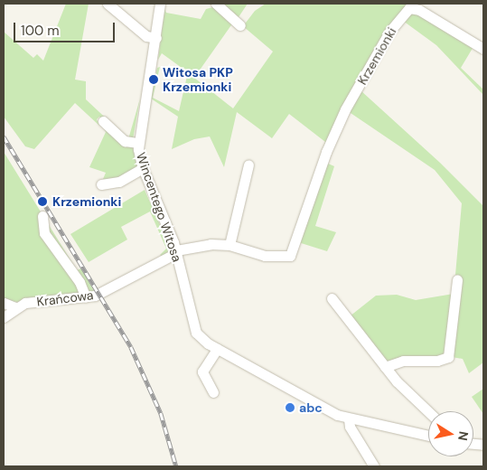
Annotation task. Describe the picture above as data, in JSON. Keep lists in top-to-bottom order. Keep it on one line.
{"streets":{"street":["Krzemionki","Wincentego Witosa","Krańcowa"]},"crossings":[["Krzemionki","Wincentego Witosa"],["Krzemionki","Krańcowa"],["Wincentego Witosa","Krańcowa"]],"places":["Witosa PKP Krzemionki","Krzemionki","abc"],"scale_bar":"100 m","north":"right"}
